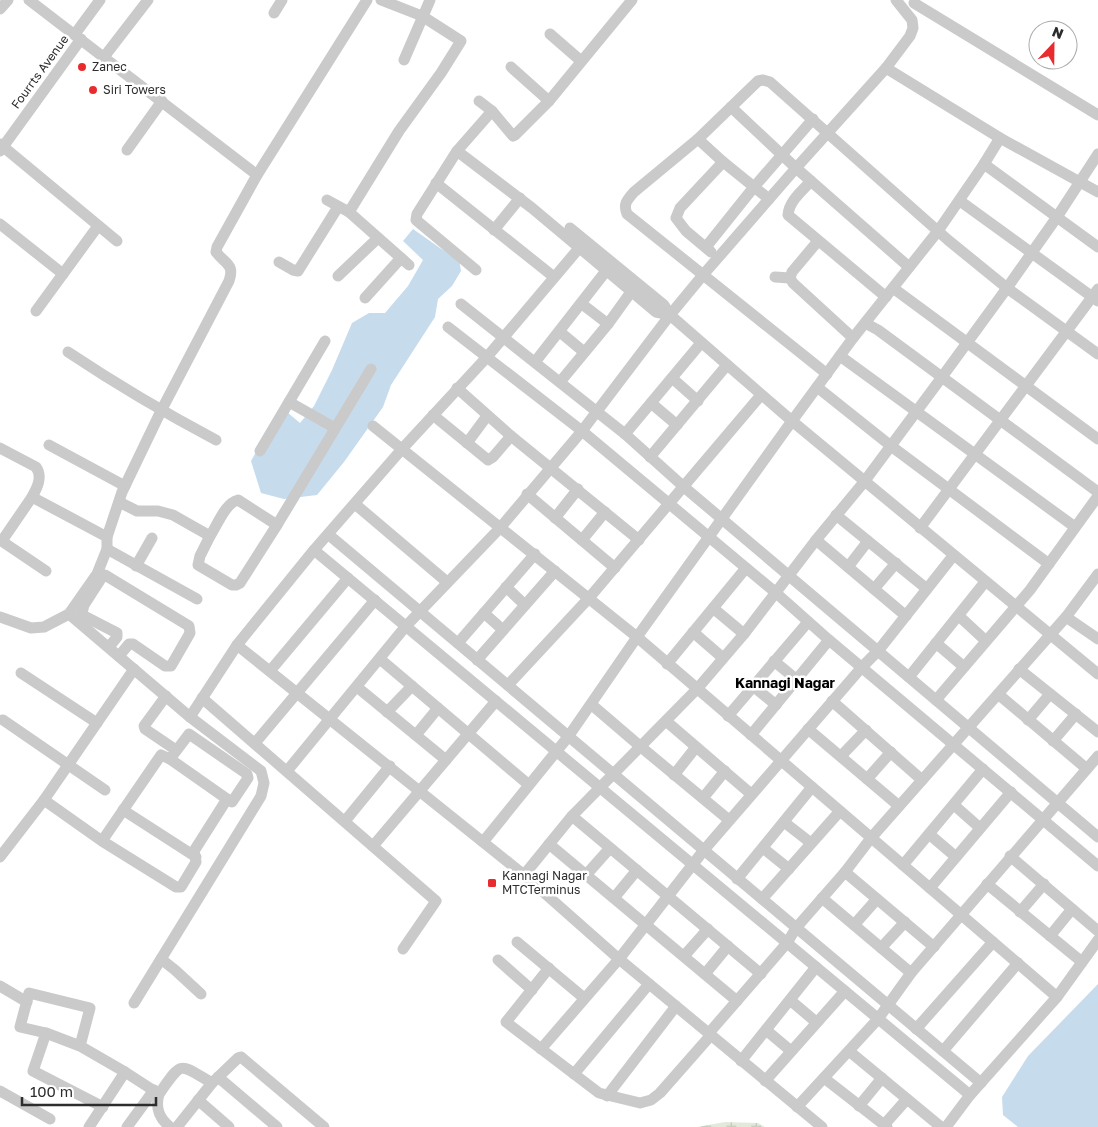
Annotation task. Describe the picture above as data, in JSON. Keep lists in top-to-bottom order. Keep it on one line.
{"streets":{"street":["Fourrts Avenue"]},"districts":["Kannagi Nagar"],"places":{"other":["Zanec","Siri Towers"],"transit":["Kannagi Nagar MTCTerminus"]},"scale_bar":"100 m","north":"top"}
